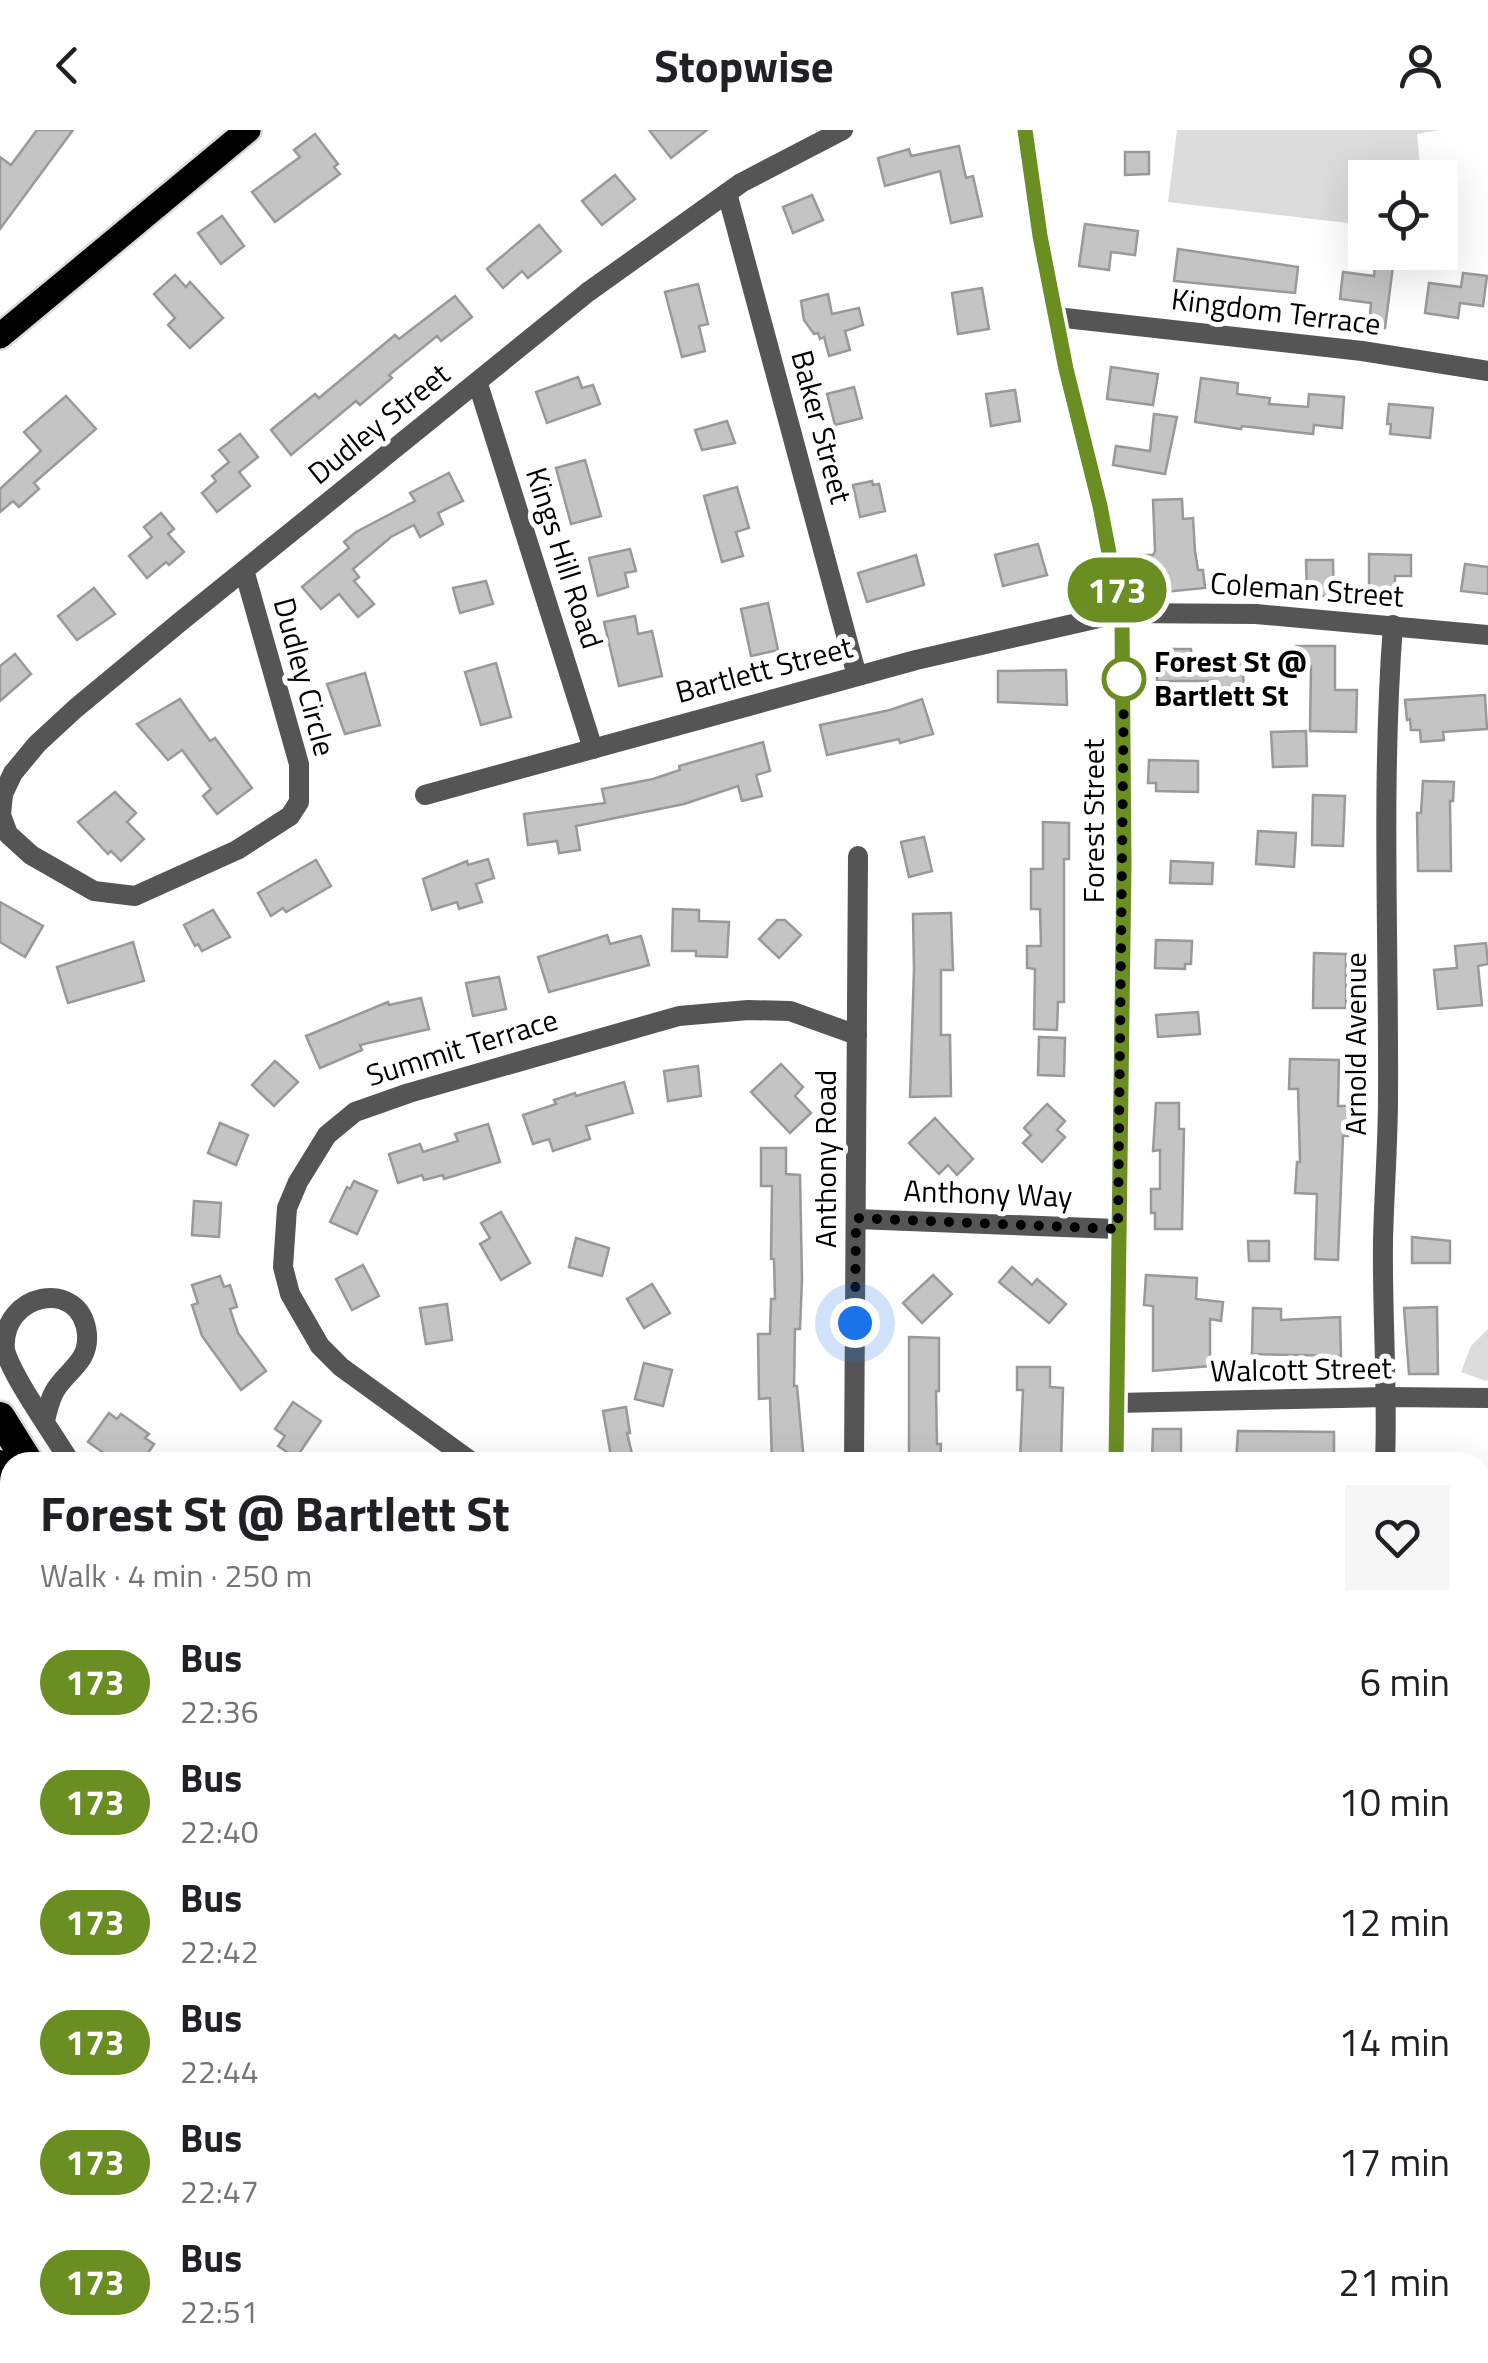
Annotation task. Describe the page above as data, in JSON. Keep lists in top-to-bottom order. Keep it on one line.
{"streets":{"street":["Kingdom Terrace","Dudley Street","Baker Street","Kings Hill Road","Coleman Street","Bartlett Street","Dudley Circle","Forest Street","Arnold Avenue","Summit Terrace","Anthony Road","Anthony Way","Walcott Street"]},"crossings":[["Kingdom Terrace","Forest Street"],["Dudley Street","Baker Street"],["Dudley Street","Kings Hill Road"],["Dudley Street","Dudley Circle"],["Baker Street","Bartlett Street"],["Kings Hill Road","Bartlett Street"],["Coleman Street","Bartlett Street"],["Coleman Street","Forest Street"],["Coleman Street","Arnold Avenue"],["Bartlett Street","Forest Street"],["Forest Street","Anthony Way"],["Forest Street","Walcott Street"],["Arnold Avenue","Walcott Street"],["Summit Terrace","Anthony Road"],["Anthony Road","Anthony Way"]],"places":["Forest St @ Bartlett St"],"lines":["bus line 173"],"page":{"header":"Stopwise","on_map":"173","heading":["Forest St @ Bartlett St","Walk · 4 min · 250 m"],"list":[{"mark":"173","name":"Bus","note":"22:36","value":"6 min"},{"mark":"173","name":"Bus","note":"22:40","value":"10 min"},{"mark":"173","name":"Bus","note":"22:42","value":"12 min"},{"mark":"173","name":"Bus","note":"22:44","value":"14 min"},{"mark":"173","name":"Bus","note":"22:47","value":"17 min"},{"mark":"173","name":"Bus","note":"22:51","value":"21 min"}]}}
